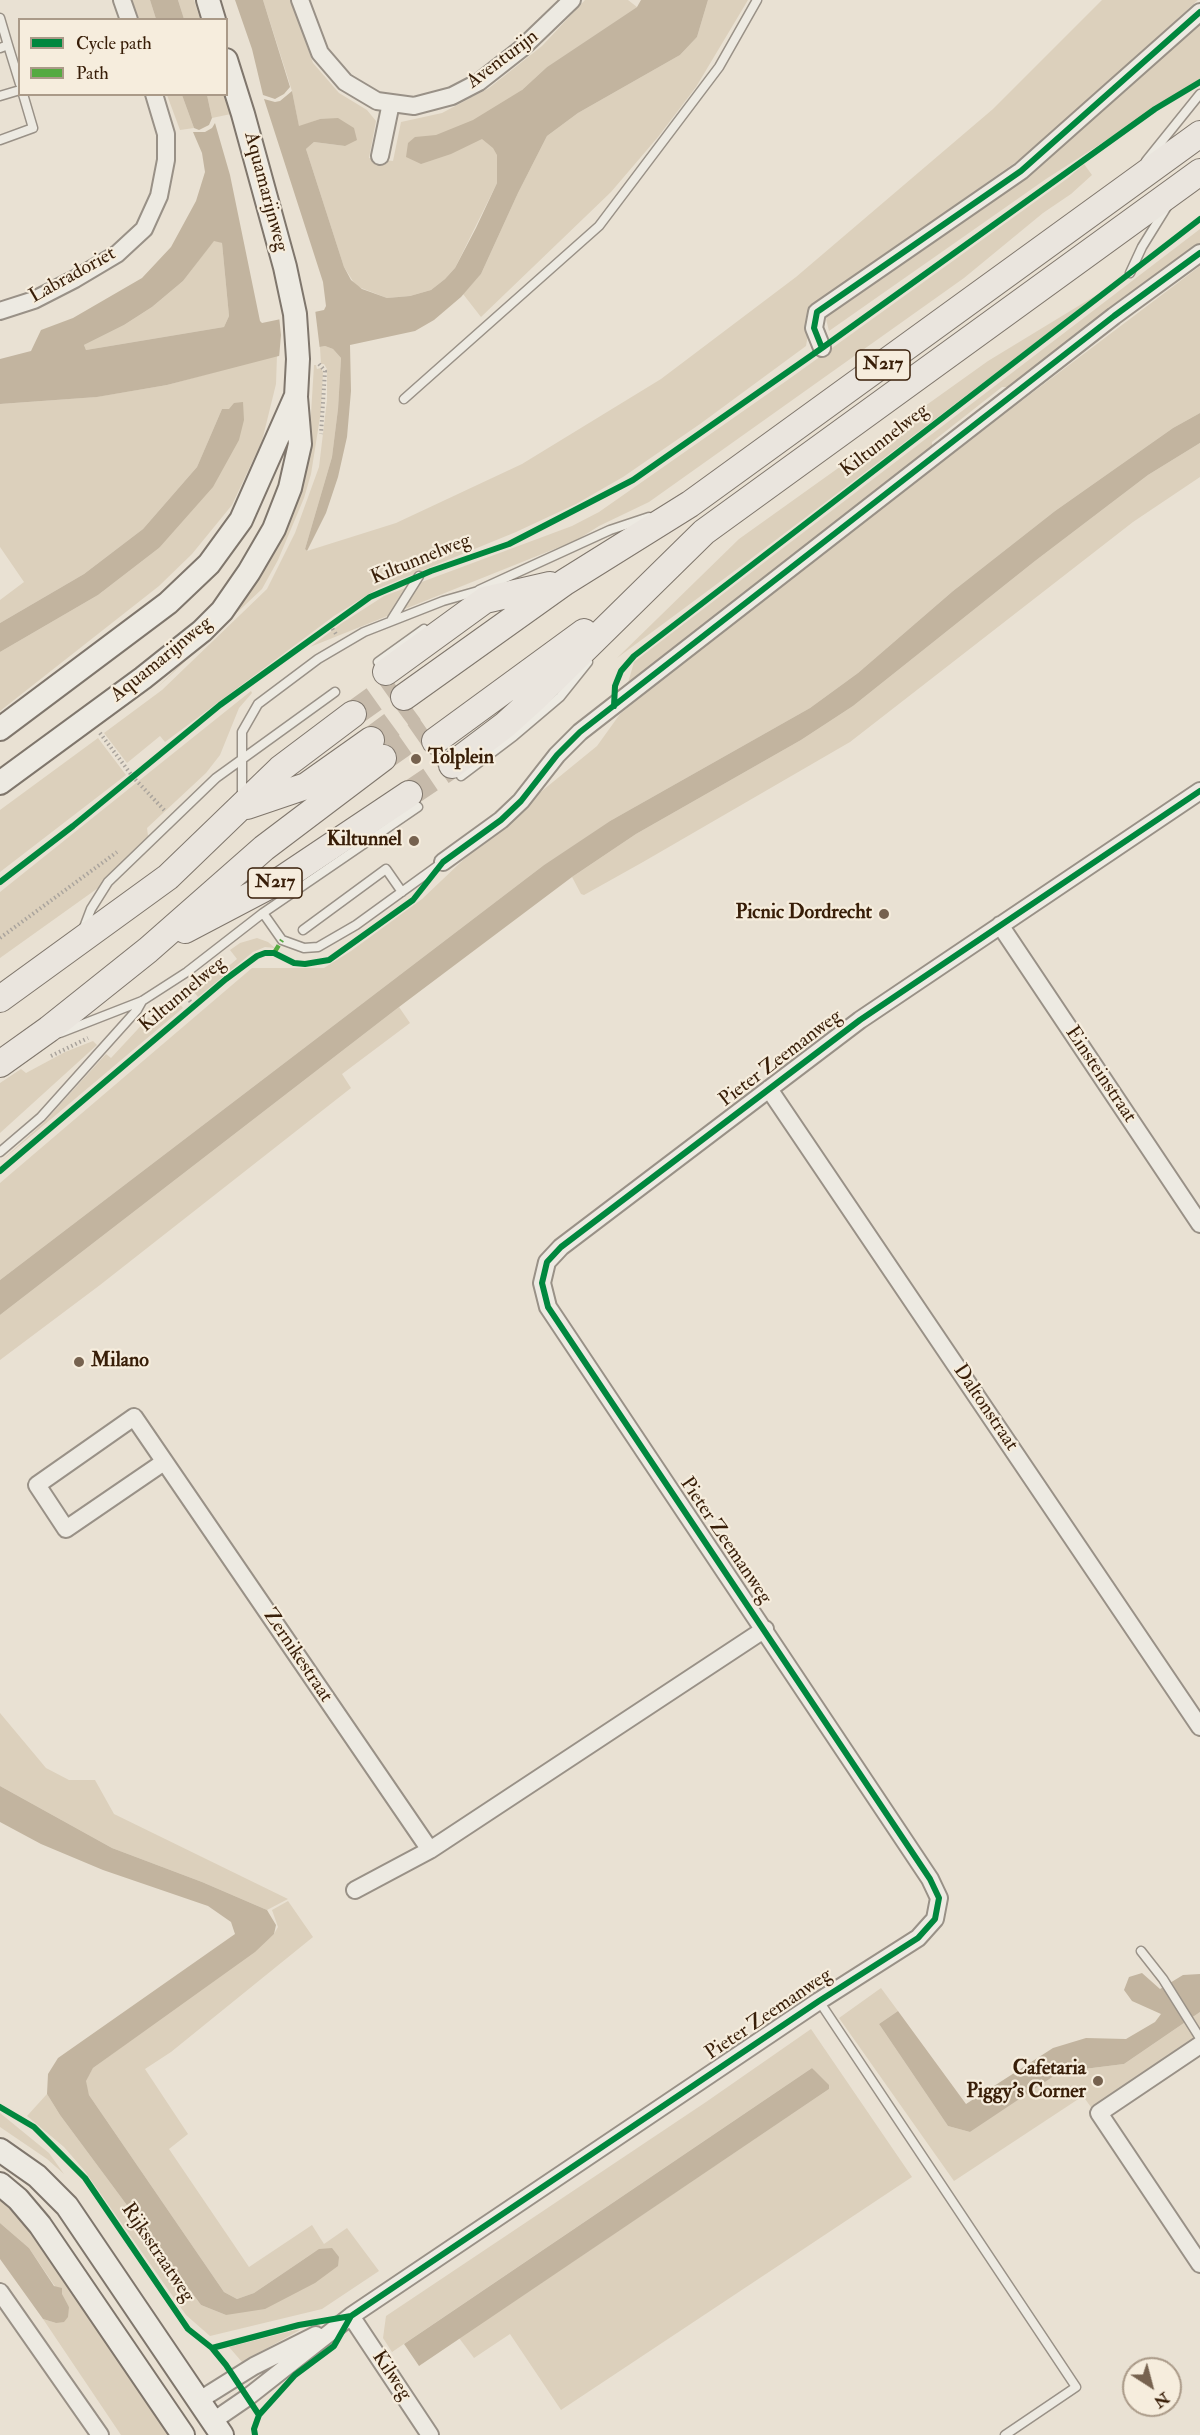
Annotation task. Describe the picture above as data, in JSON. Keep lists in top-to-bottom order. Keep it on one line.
{"streets":{"main road":["N217","Kiltunnelweg"],"street":["Aventurijn","Aquamarijnweg","Labradoriet","Pieter Zeemanweg","Einsteinstraat","Daltonstraat","Zernikestraat","Kilweg"],"cycle path":["Rijksstraatweg"]},"crossings":[["N217","Kiltunnelweg"],["Pieter Zeemanweg","Einsteinstraat"],["Pieter Zeemanweg","Daltonstraat"],["Pieter Zeemanweg","Kilweg"]],"places":["Tolplein","Kiltunnel","Picnic Dordrecht","Milano","Cafetaria Piggy's Corner"],"legend":["Cycle path","Path"],"north":"bottom right"}
